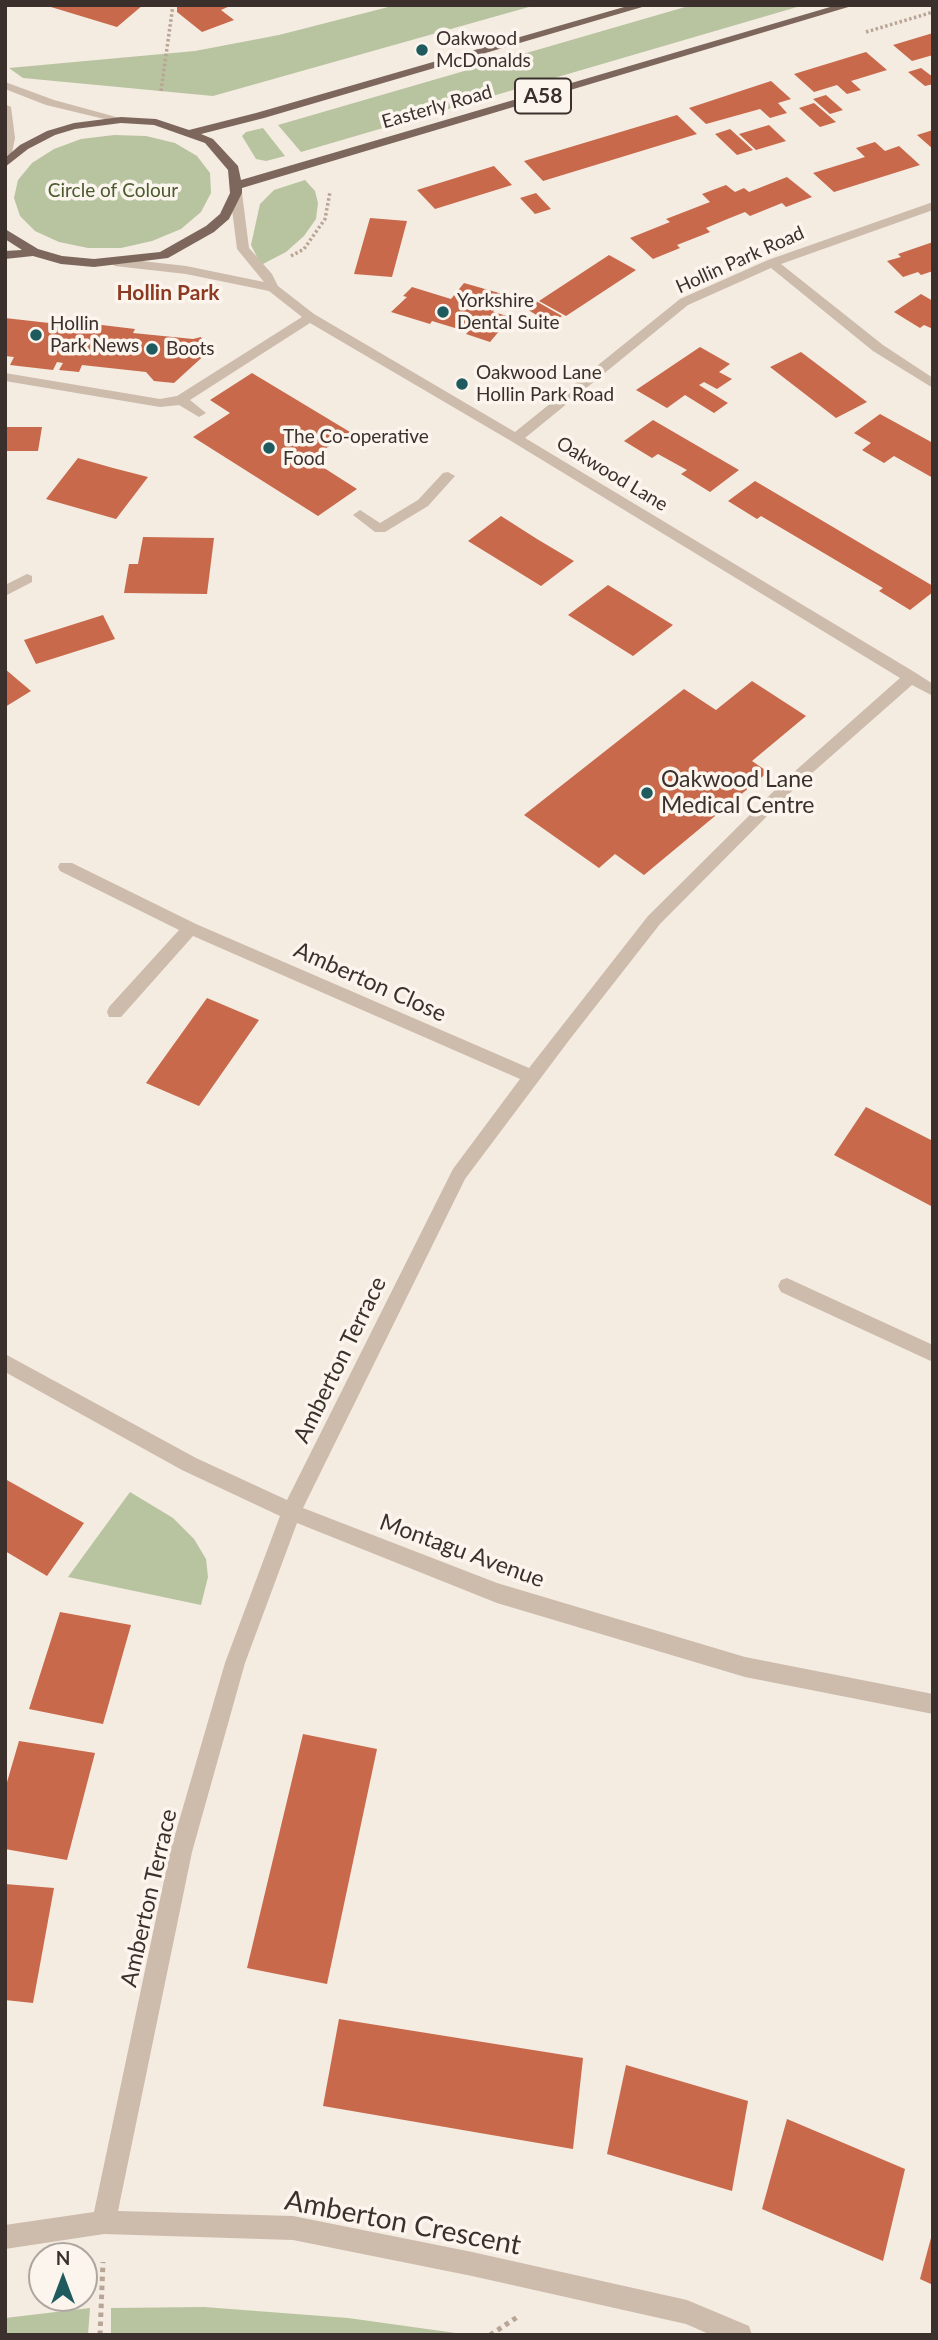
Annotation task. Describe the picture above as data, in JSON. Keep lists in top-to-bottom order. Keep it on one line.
{"streets":{"main road":["A58","Easterly Road"],"street":["Hollin Park Road","Oakwood Lane","Amberton Close","Amberton Terrace","Montagu Avenue","Amberton Crescent"]},"crossings":[["Easterly Road","Oakwood Lane"],["Hollin Park Road","Oakwood Lane"],["Oakwood Lane","Amberton Terrace"],["Amberton Close","Amberton Terrace"],["Amberton Terrace","Montagu Avenue"],["Amberton Terrace","Amberton Crescent"]],"districts":["Hollin Park"],"parks":["Circle of Colour"],"places":["Oakwood McDonalds","Yorkshire Dental Suite","Hollin Park News","Boots","Oakwood Lane Hollin Park Road","The Co-operative Food","Oakwood Lane Medical Centre"],"north":"top"}
